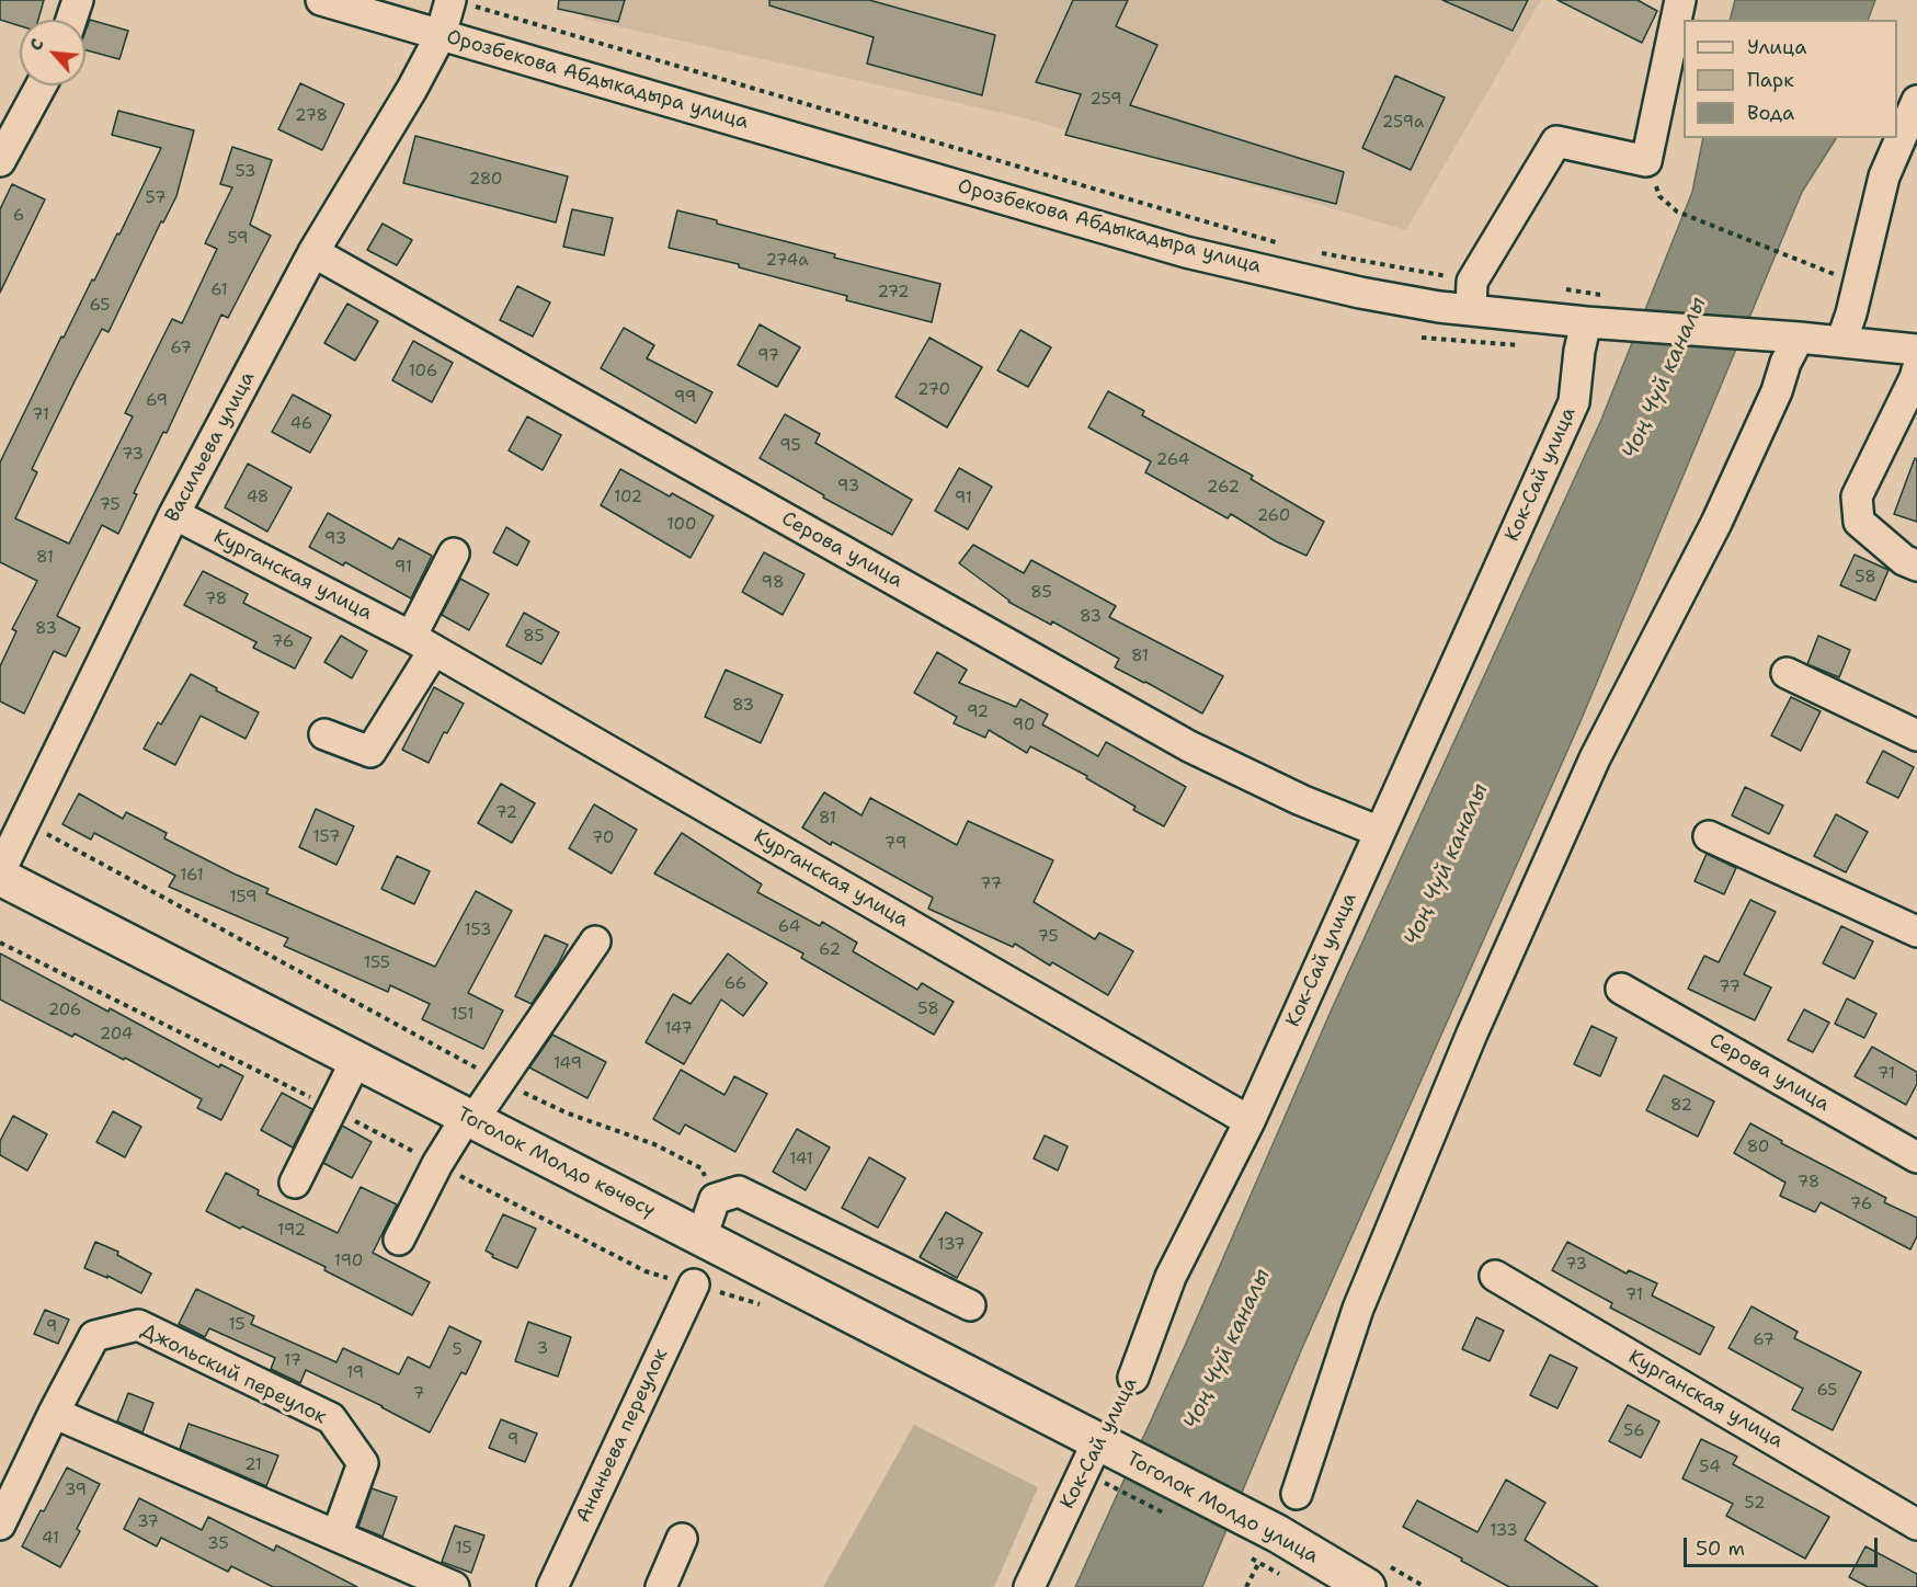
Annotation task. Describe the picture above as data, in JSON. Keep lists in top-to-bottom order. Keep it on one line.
{"streets":{"main road":["Тоголок Молдо көчөсү","Тоголок Молдо улица"],"street":["Орозбекова Абдыкадыра улица","Васильева улица","Кок-Сай улица","Серова улица","Курганская улица","Джольский переулок","Ананьева переулок"]},"crossings":[["Орозбекова Абдыкадыра улица","Васильева улица"],["Орозбекова Абдыкадыра улица","Кок-Сай улица"],["Васильева улица","Серова улица"],["Васильева улица","Курганская улица"],["Кок-Сай улица","Серова улица"],["Кок-Сай улица","Курганская улица"],["Кок-Сай улица","Тоголок Молдо көчөсү"],["Кок-Сай улица","Тоголок Молдо улица"],["Тоголок Молдо көчөсү","Тоголок Молдо улица"]],"water":["Чоң Чүй каналы"],"house_numbers":["259","278","259а","53","280","57","6","59","274а","61","272","65","67","97","106","270","99","69","71","46","95","73","264","93","262","48","102","91","75","260","100","93","81","91","58","98","85","78","83","83","85","76","81","83","92","90","72","81","157","70","79","161","77","159","64","153","75","62","155","66","77","58","206","151","147","204","149","71","82","80","141","78","76","192","137","190","73","71","15","9","67","3","5","17","19","65","7","56","9","21","54","39","52","37","133","41","35","15"],"legend":["Улица","Парк","Вода"],"scale_bar":"50 m","north":"top left"}
